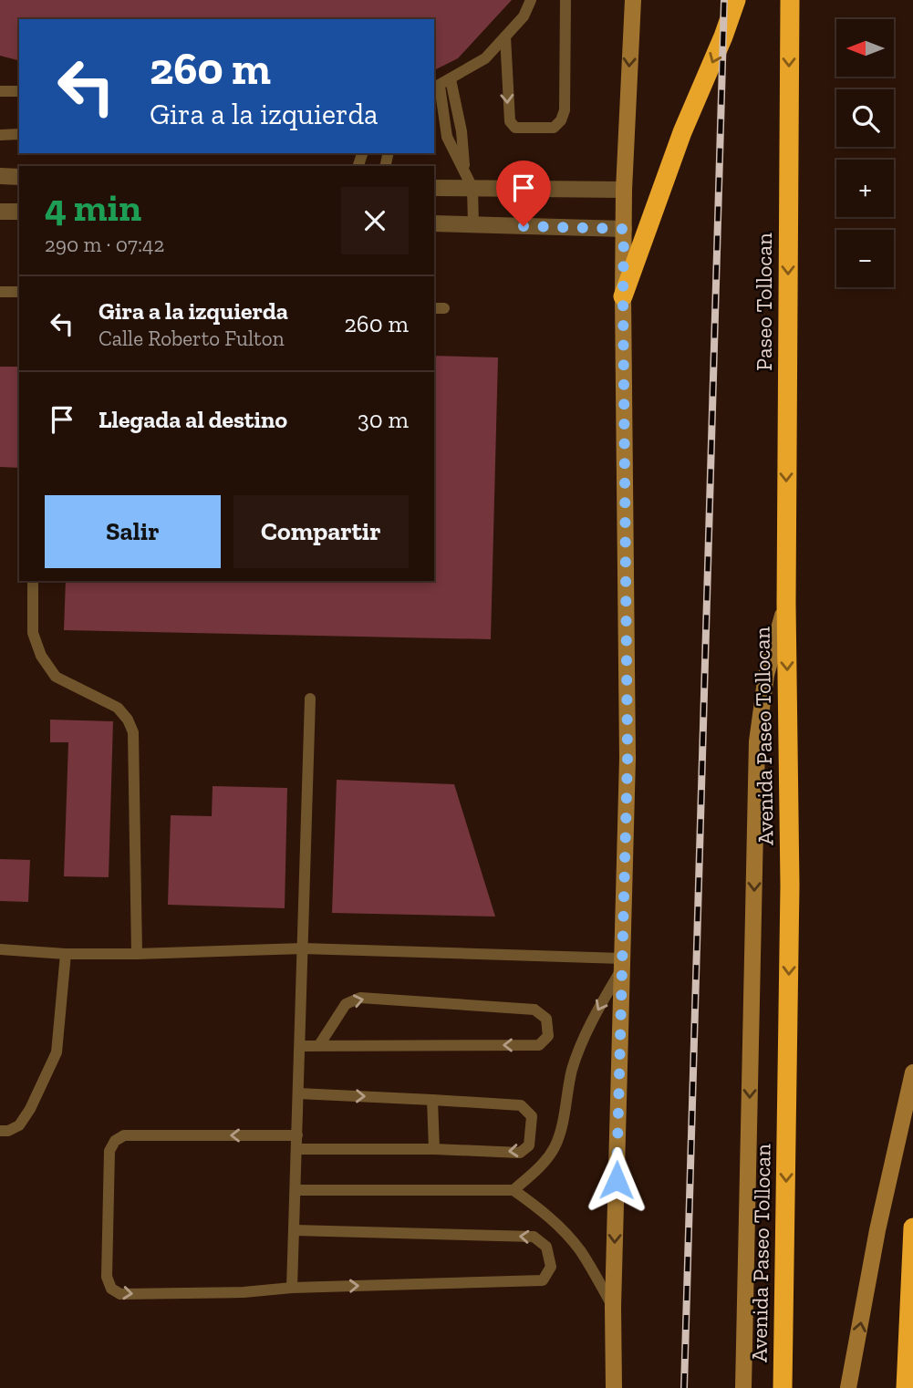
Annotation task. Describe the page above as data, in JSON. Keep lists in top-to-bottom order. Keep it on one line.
{"streets":{"highway":["Paseo Tollocan","Avenida Paseo Tollocan"]},"crossings":[["Paseo Tollocan","Avenida Paseo Tollocan"]],"one_way":["Avenida Paseo Tollocan"],"north":"left","page":{"map_buttons":["+","−"],"turn":["260 m","Gira a la izquierda"],"heading":["4 min","290 m · 07:42"],"list":[{"name":"Gira a la izquierda","note":"Calle Roberto Fulton","value":"260 m"},{"name":"Llegada al destino","value":"30 m"}],"buttons":["Salir","Compartir"]}}
